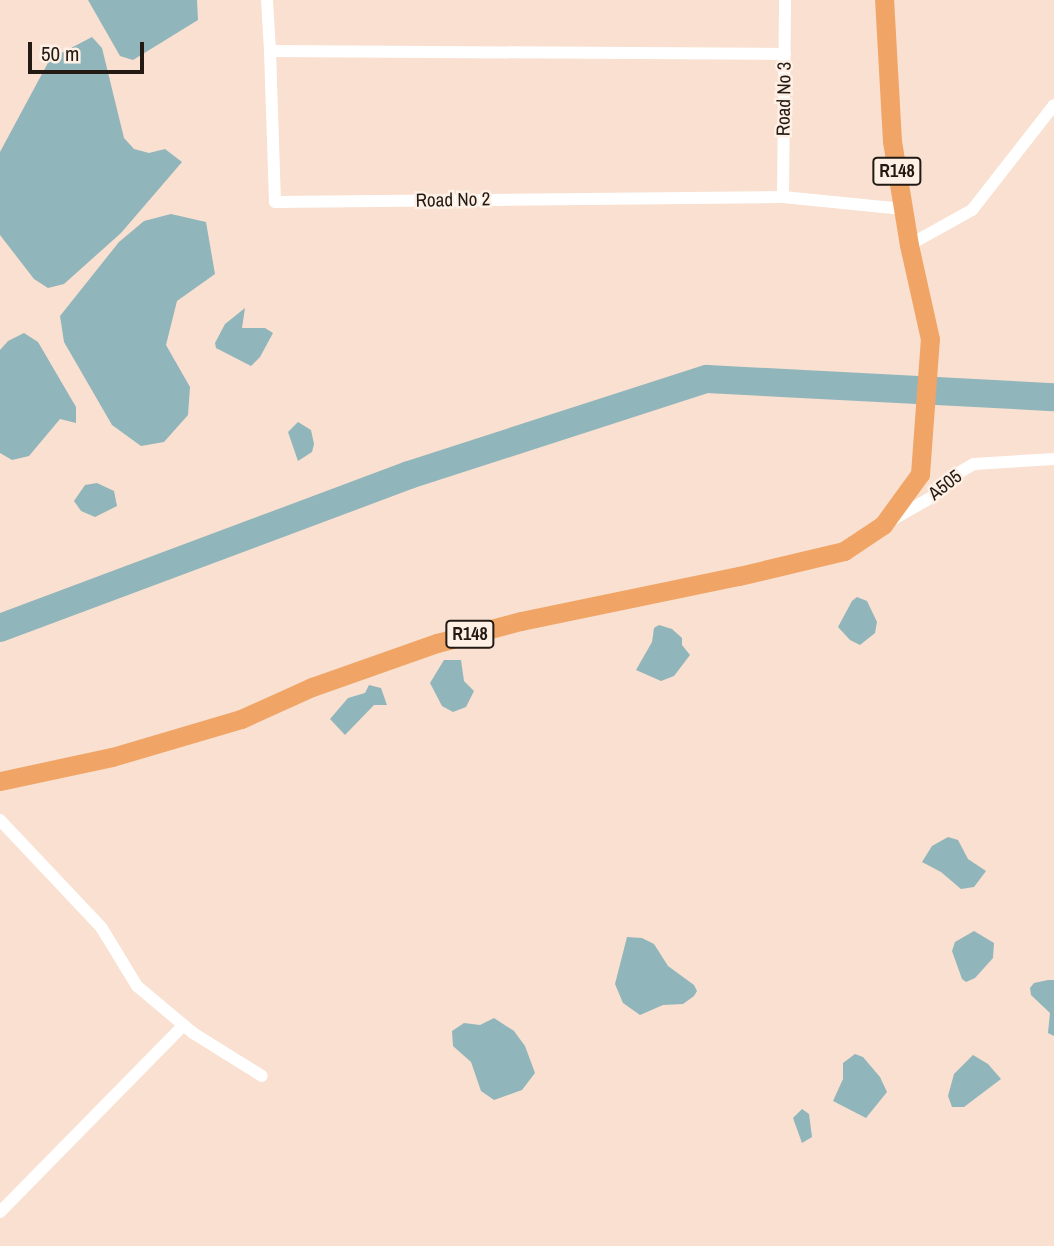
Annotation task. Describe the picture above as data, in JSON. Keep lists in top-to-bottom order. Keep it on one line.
{"streets":{"main road":["R148"],"street":["Road No 3","Road No 2","A505"]},"crossings":[["Road No 3","Road No 2"],["R148","A505"]],"scale_bar":"50 m"}
